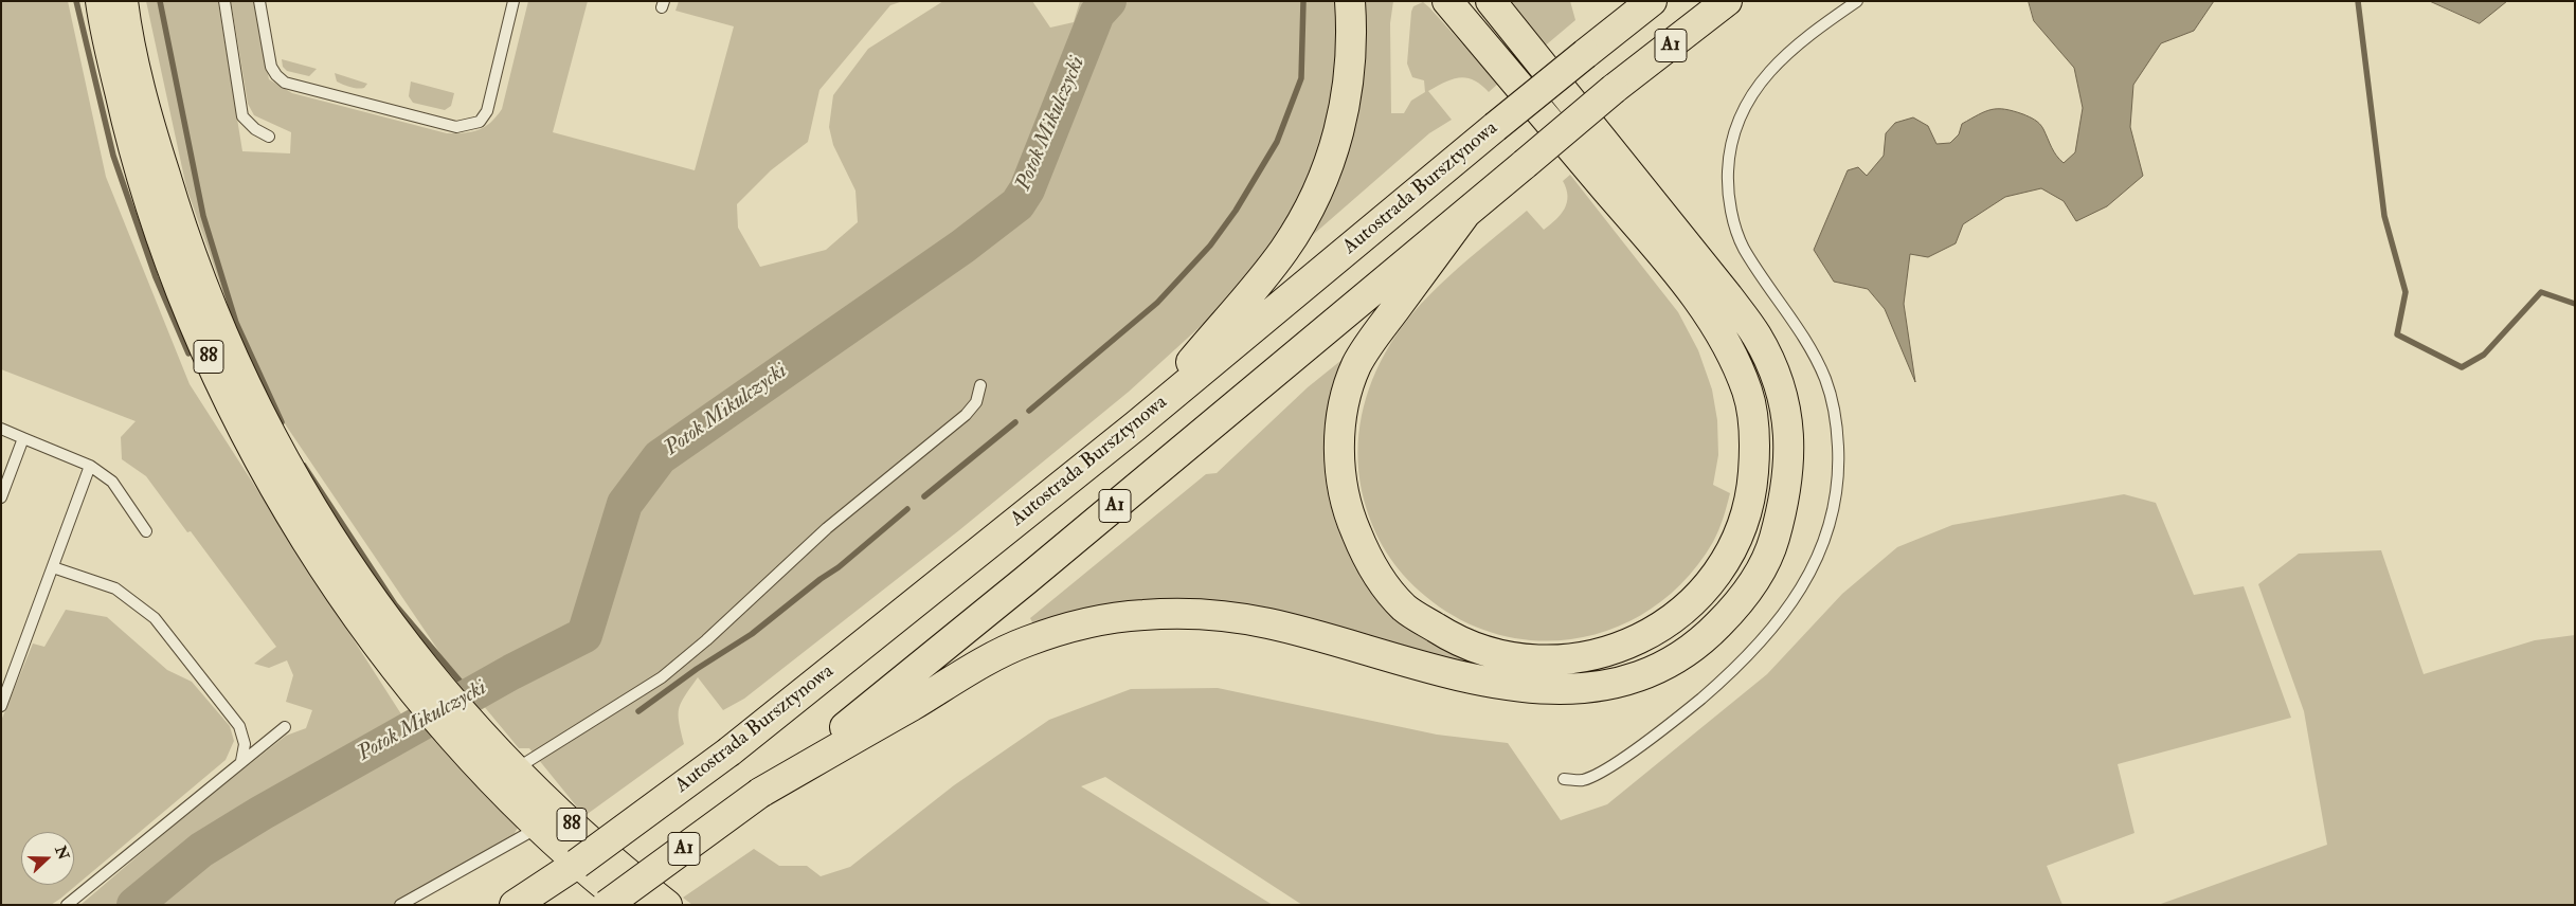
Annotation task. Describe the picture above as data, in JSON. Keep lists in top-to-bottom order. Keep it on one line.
{"streets":{"main road":["A1","Autostrada Bursztynowa","88"]},"water":["Potok Mikulczycki"],"north":"right"}
